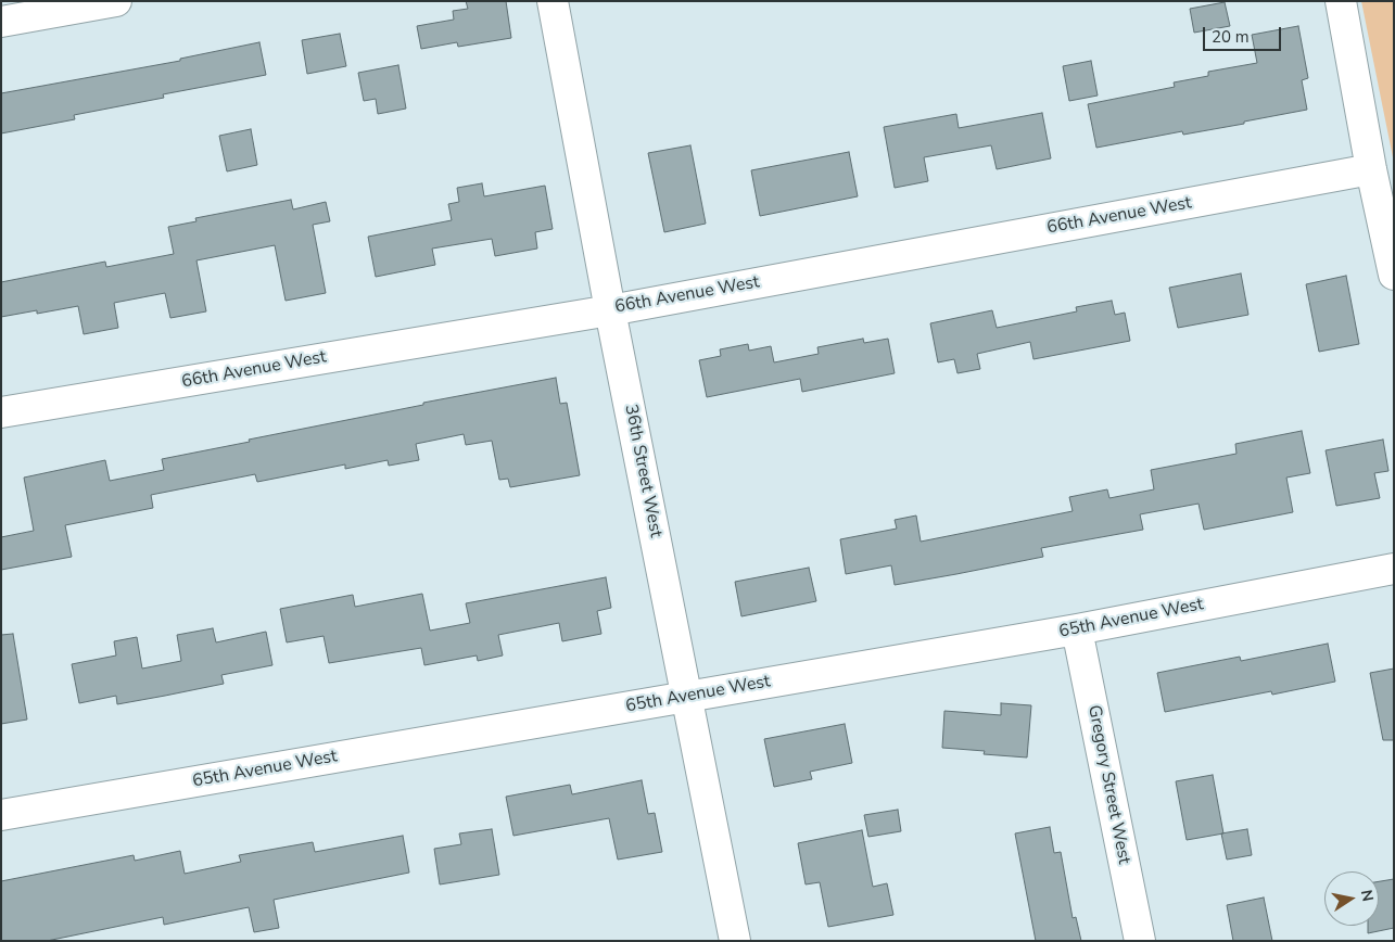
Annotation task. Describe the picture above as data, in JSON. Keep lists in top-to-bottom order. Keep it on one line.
{"streets":{"street":["66th Avenue West","36th Street West","65th Avenue West","Gregory Street West"]},"crossings":[["66th Avenue West","36th Street West"],["36th Street West","65th Avenue West"],["65th Avenue West","Gregory Street West"]],"scale_bar":"20 m","north":"right"}
